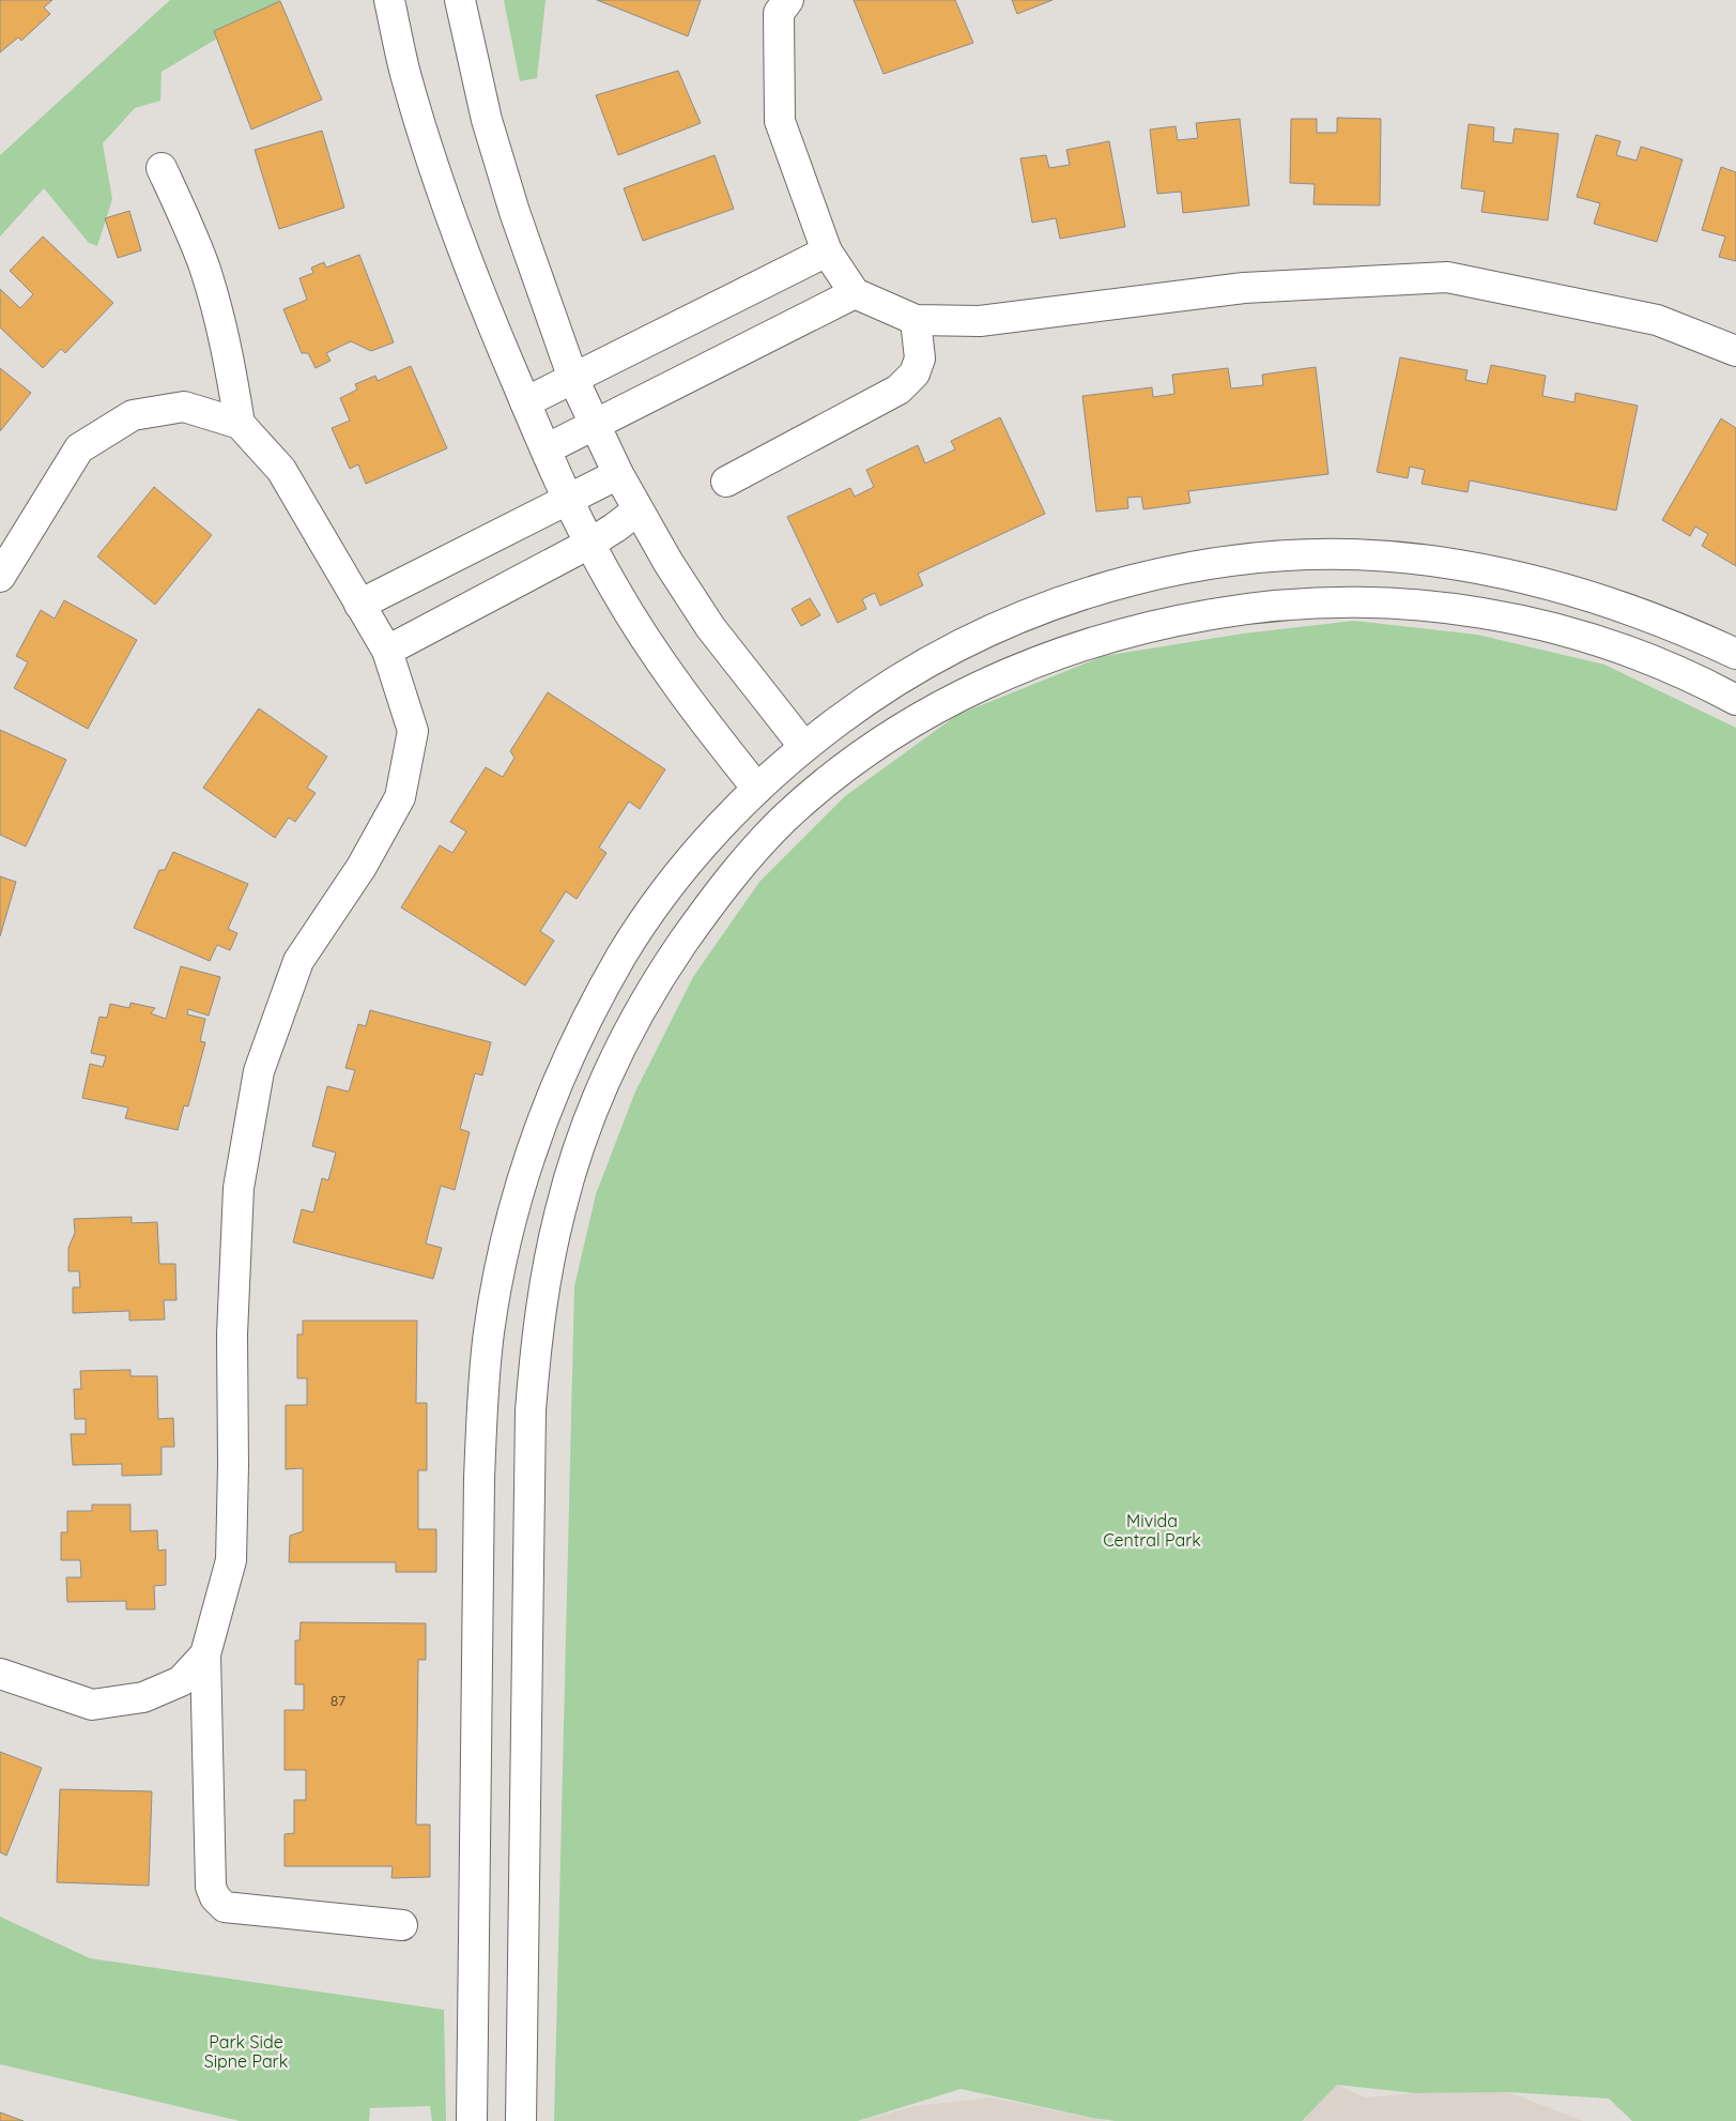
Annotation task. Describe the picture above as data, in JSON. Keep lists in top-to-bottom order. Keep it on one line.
{"parks":["Mivida Central Park","Park Side Sipne Park"],"house_numbers":["87"]}
